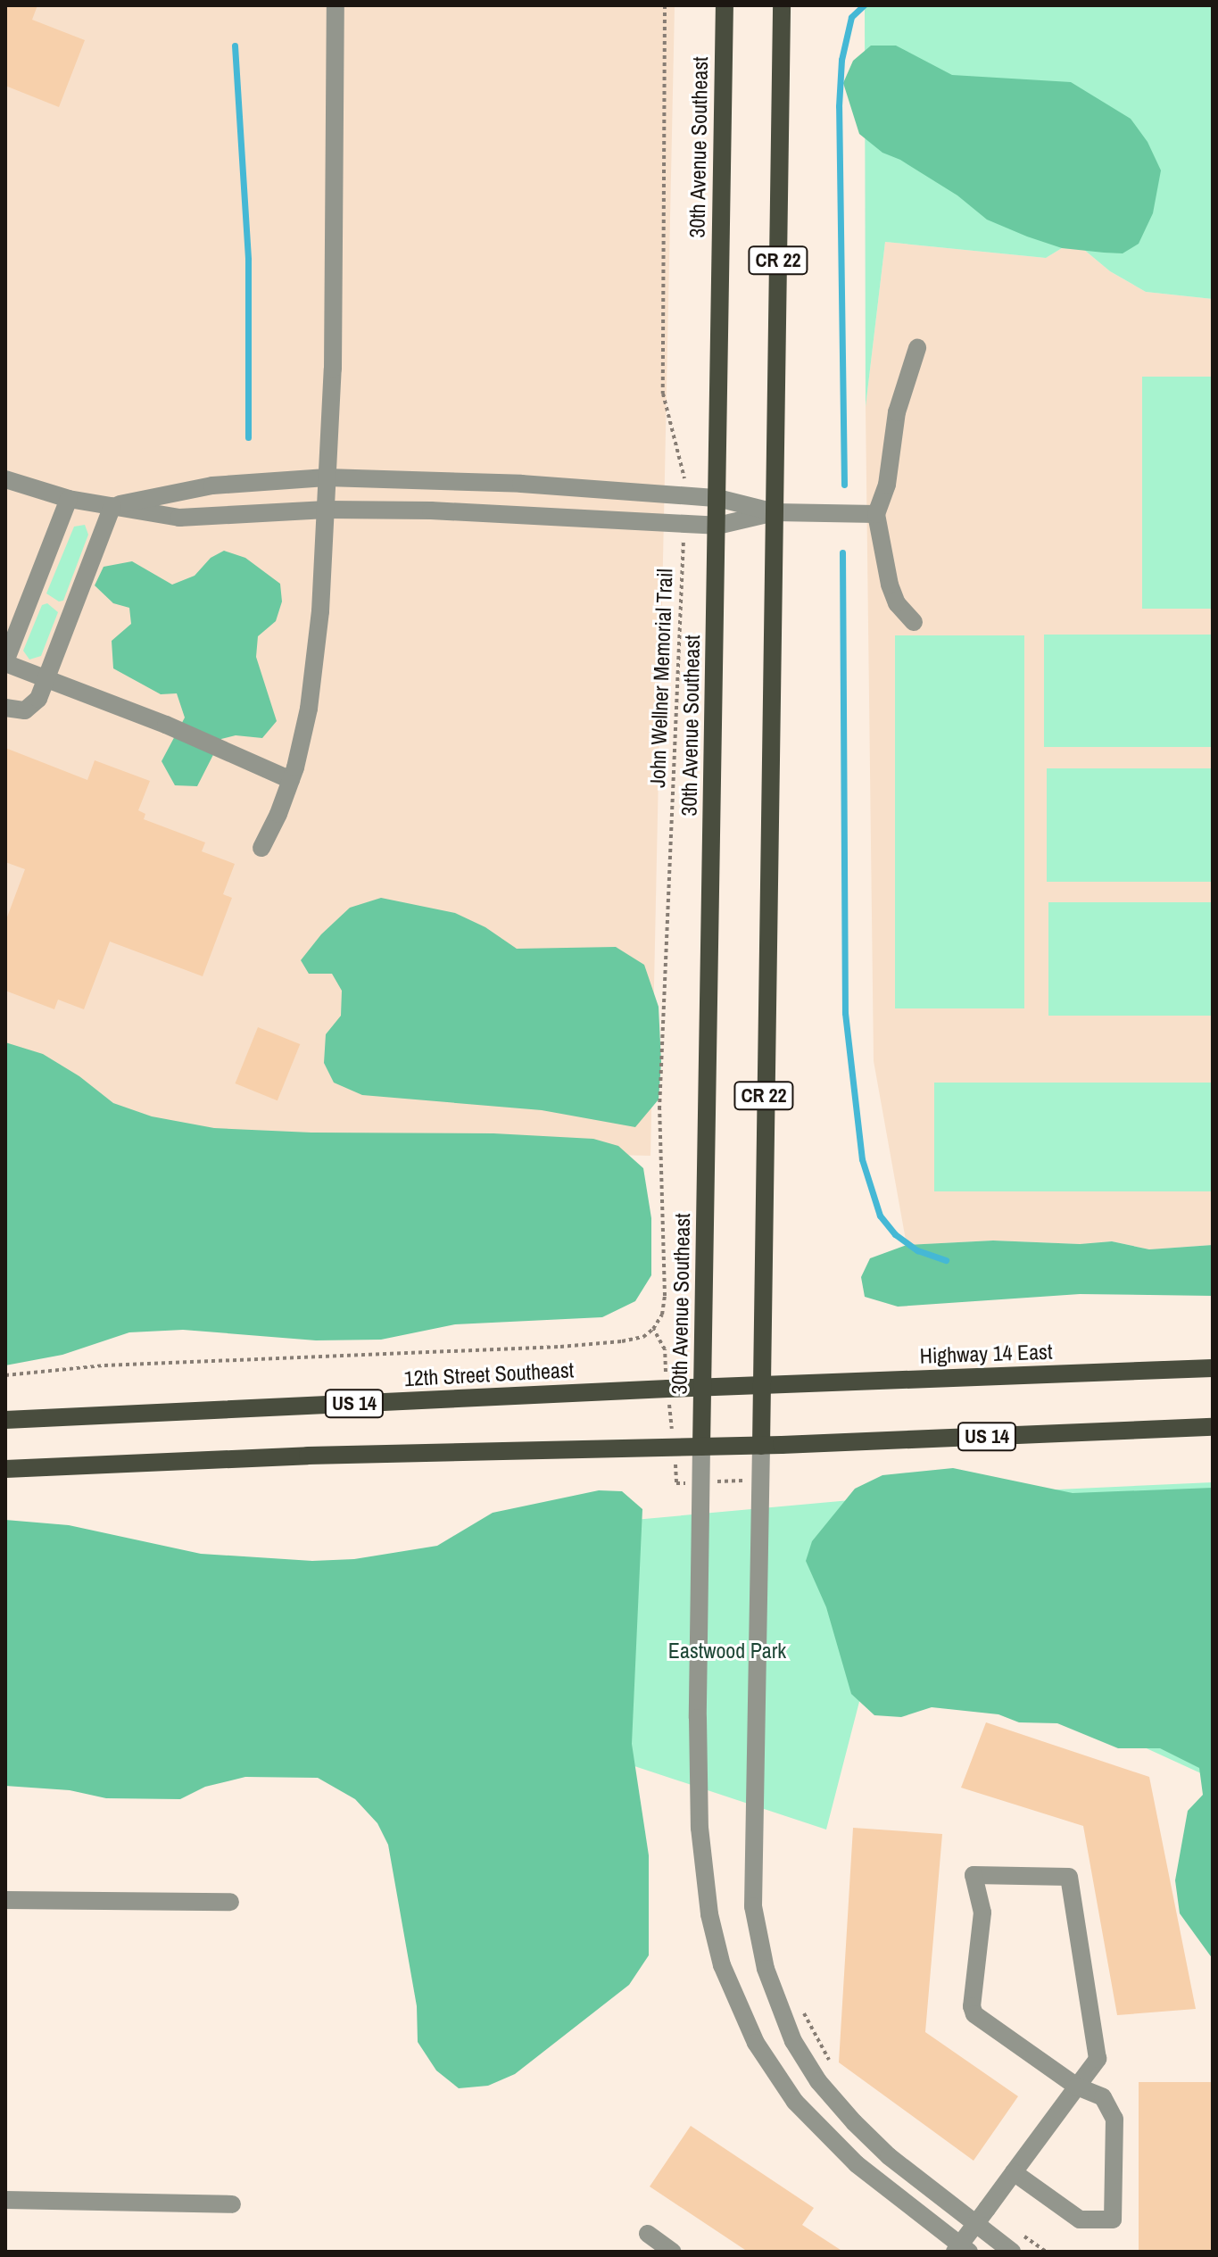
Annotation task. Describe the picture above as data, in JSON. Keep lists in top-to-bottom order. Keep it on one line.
{"streets":{"main road":["30th Avenue Southeast","CR 22","Highway 14 East","12th Street Southeast","US 14"],"path":["John Wellner Memorial Trail"]},"crossings":[["30th Avenue Southeast","12th Street Southeast"],["30th Avenue Southeast","US 14"],["CR 22","Highway 14 East"],["CR 22","12th Street Southeast"],["CR 22","US 14"],["Highway 14 East","12th Street Southeast"]],"parks":["Eastwood Park"]}
